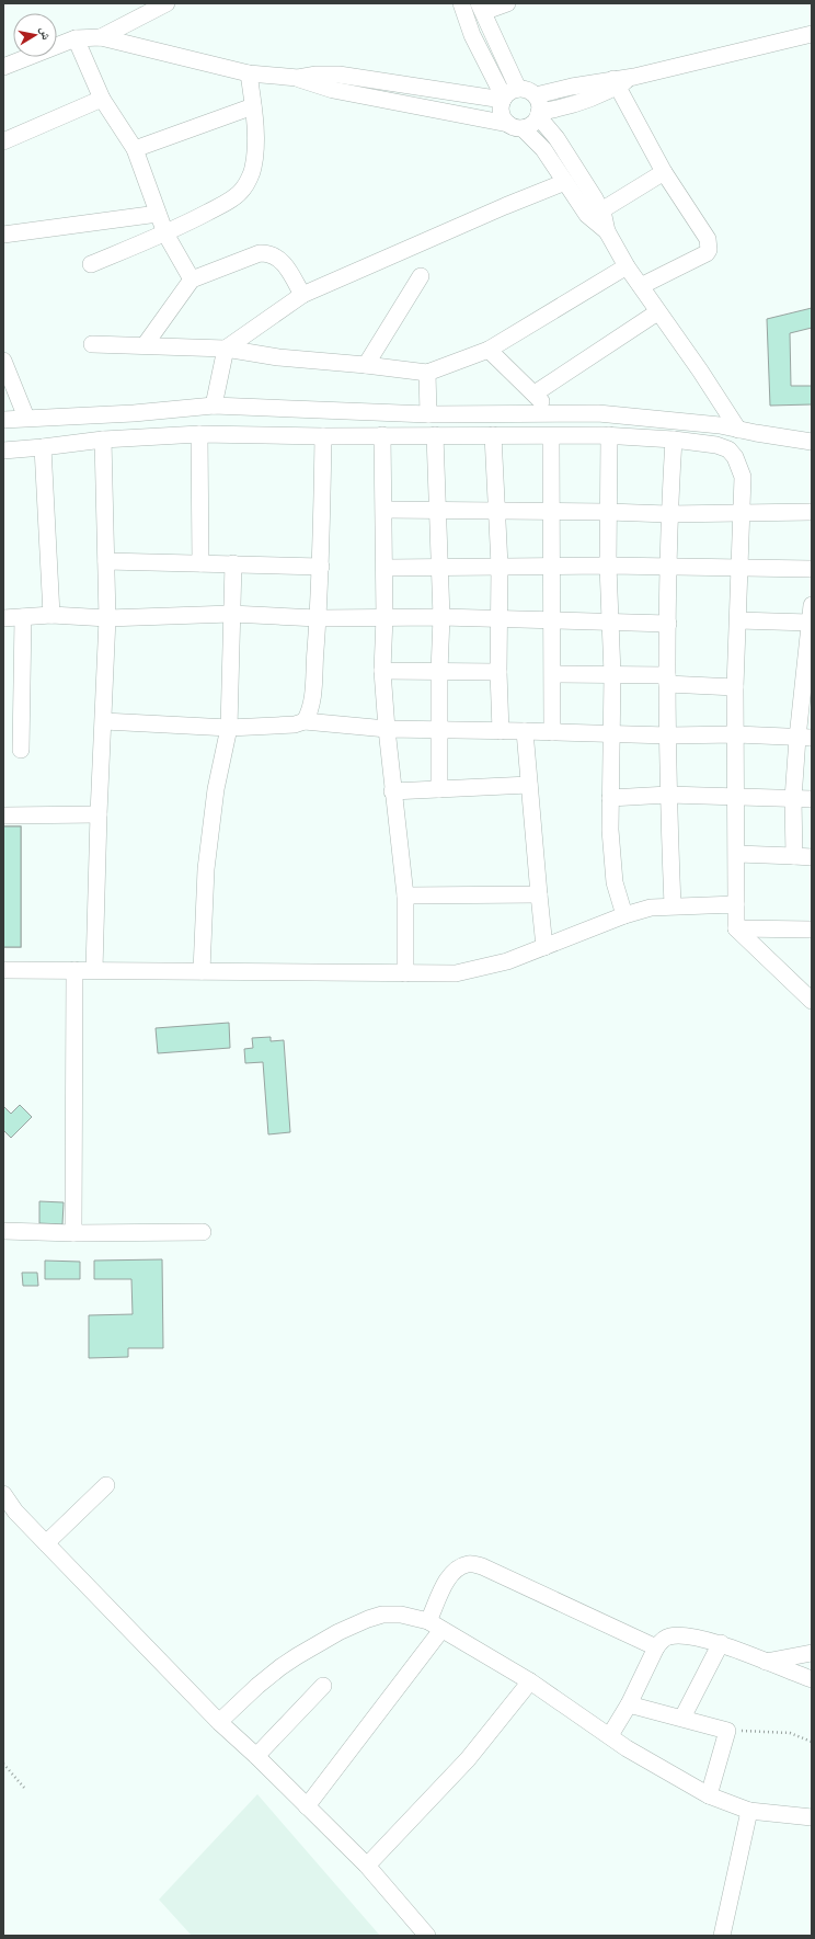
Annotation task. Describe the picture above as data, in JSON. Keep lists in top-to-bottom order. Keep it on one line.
{"north":"right"}
